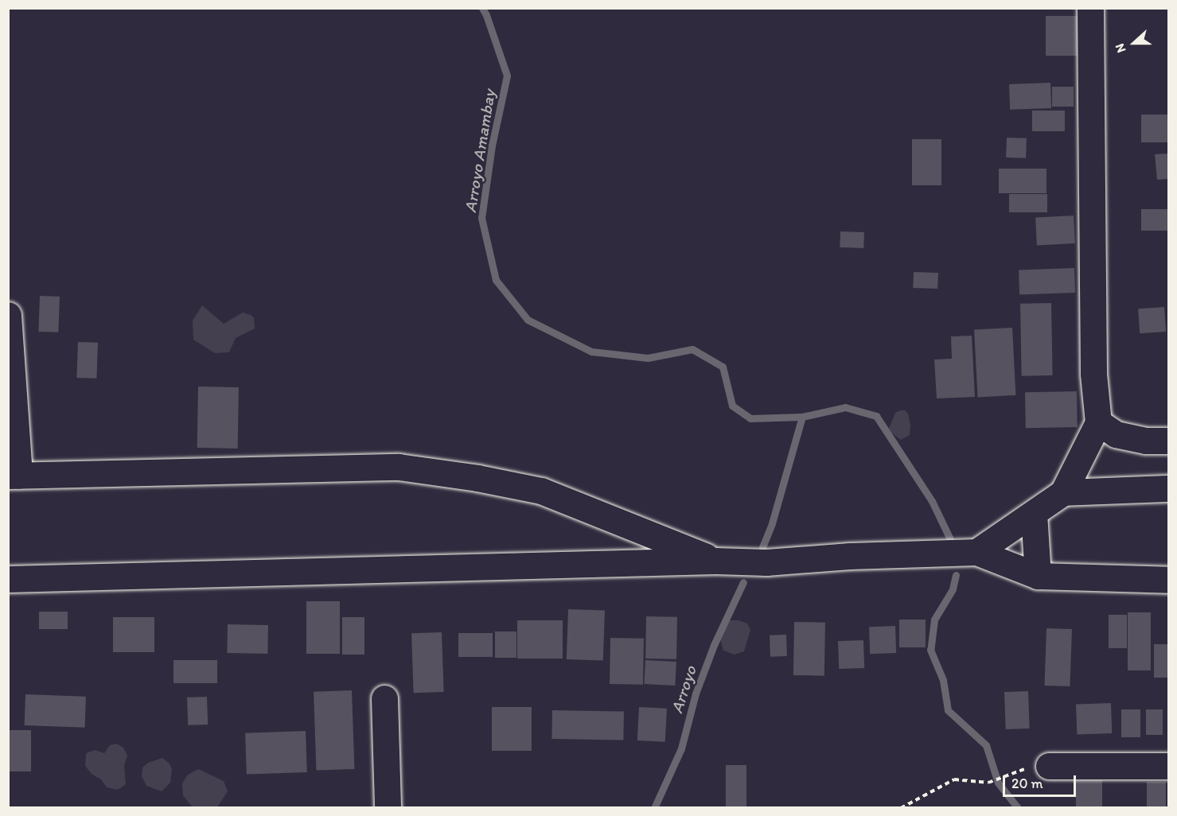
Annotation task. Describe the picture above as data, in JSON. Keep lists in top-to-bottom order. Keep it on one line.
{"water":["Arroyo Amambay","Arroyo"],"scale_bar":"20 m","north":"left"}
